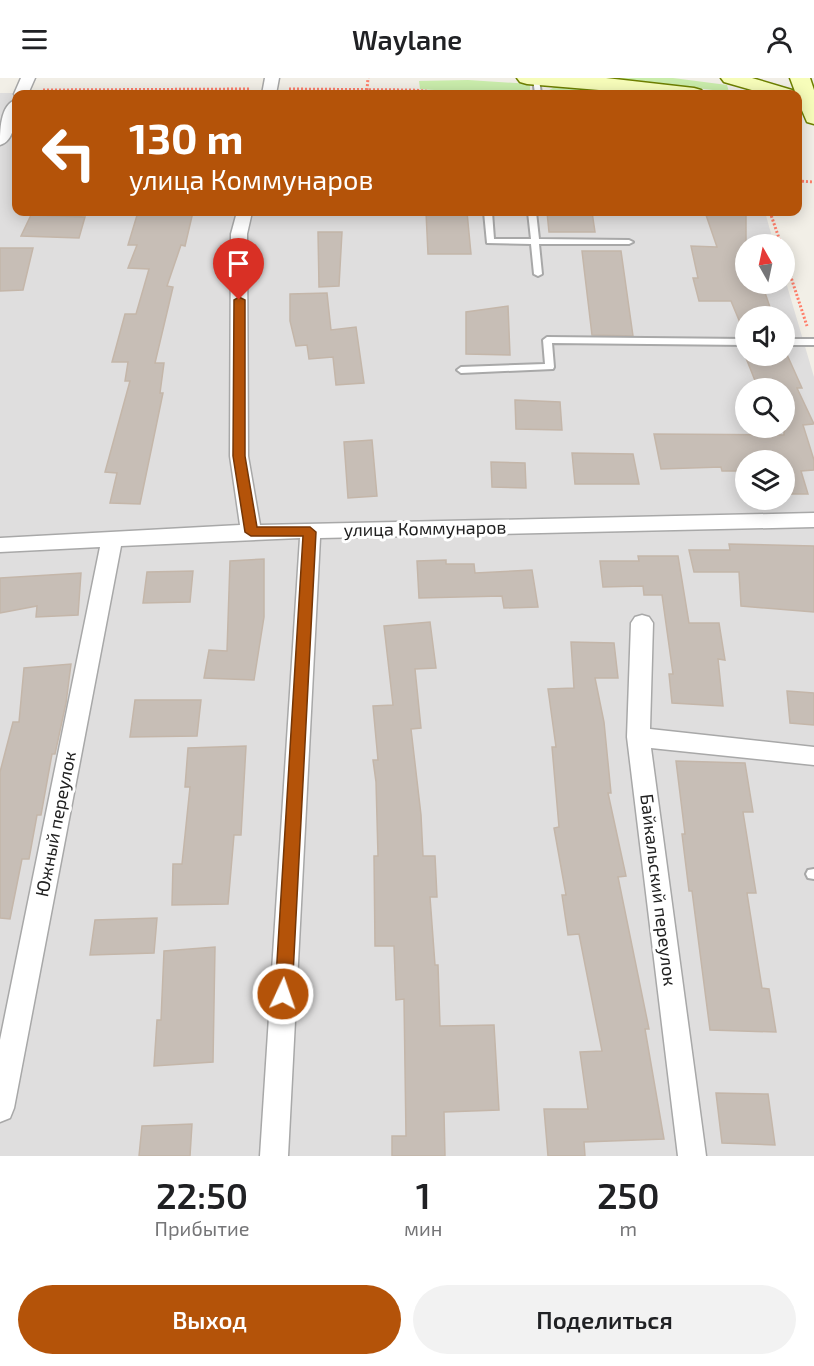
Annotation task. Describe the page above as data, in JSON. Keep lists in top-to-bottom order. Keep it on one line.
{"streets":{"street":["улица Коммунаров","Южный переулок","Байкальский переулок"]},"crossings":[["улица Коммунаров","Южный переулок"]],"north":"top","page":{"header":"Waylane","turn":["130 m","улица Коммунаров"],"eta":["22:50","Прибытие","1","мин","250","m"],"buttons":["Выход","Поделиться"]}}
